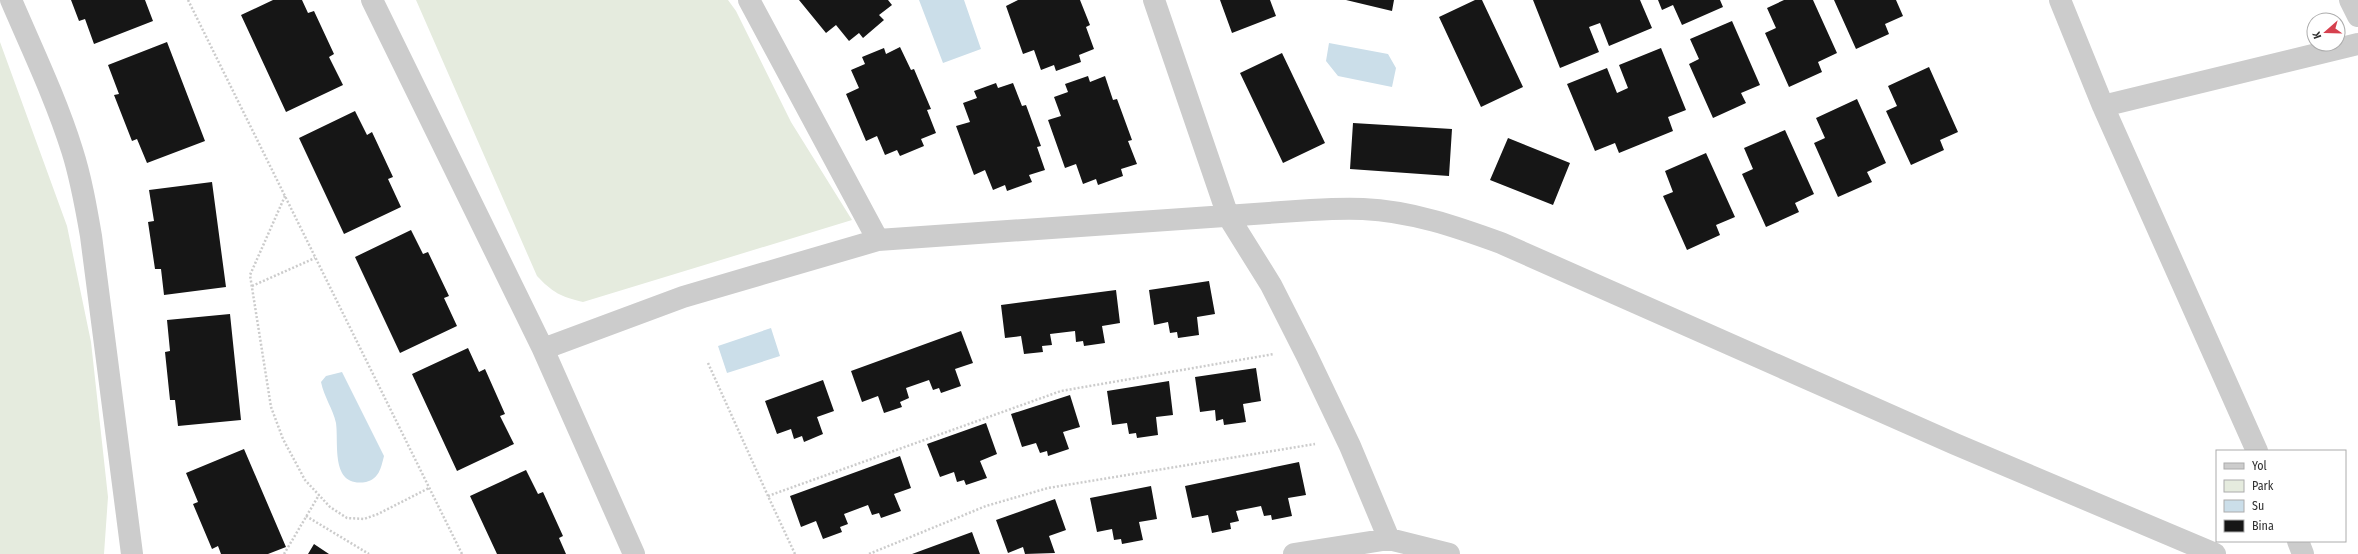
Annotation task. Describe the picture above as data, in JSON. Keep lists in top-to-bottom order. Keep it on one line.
{"legend":["Yol","Park","Su","Bina"],"north":"left"}
